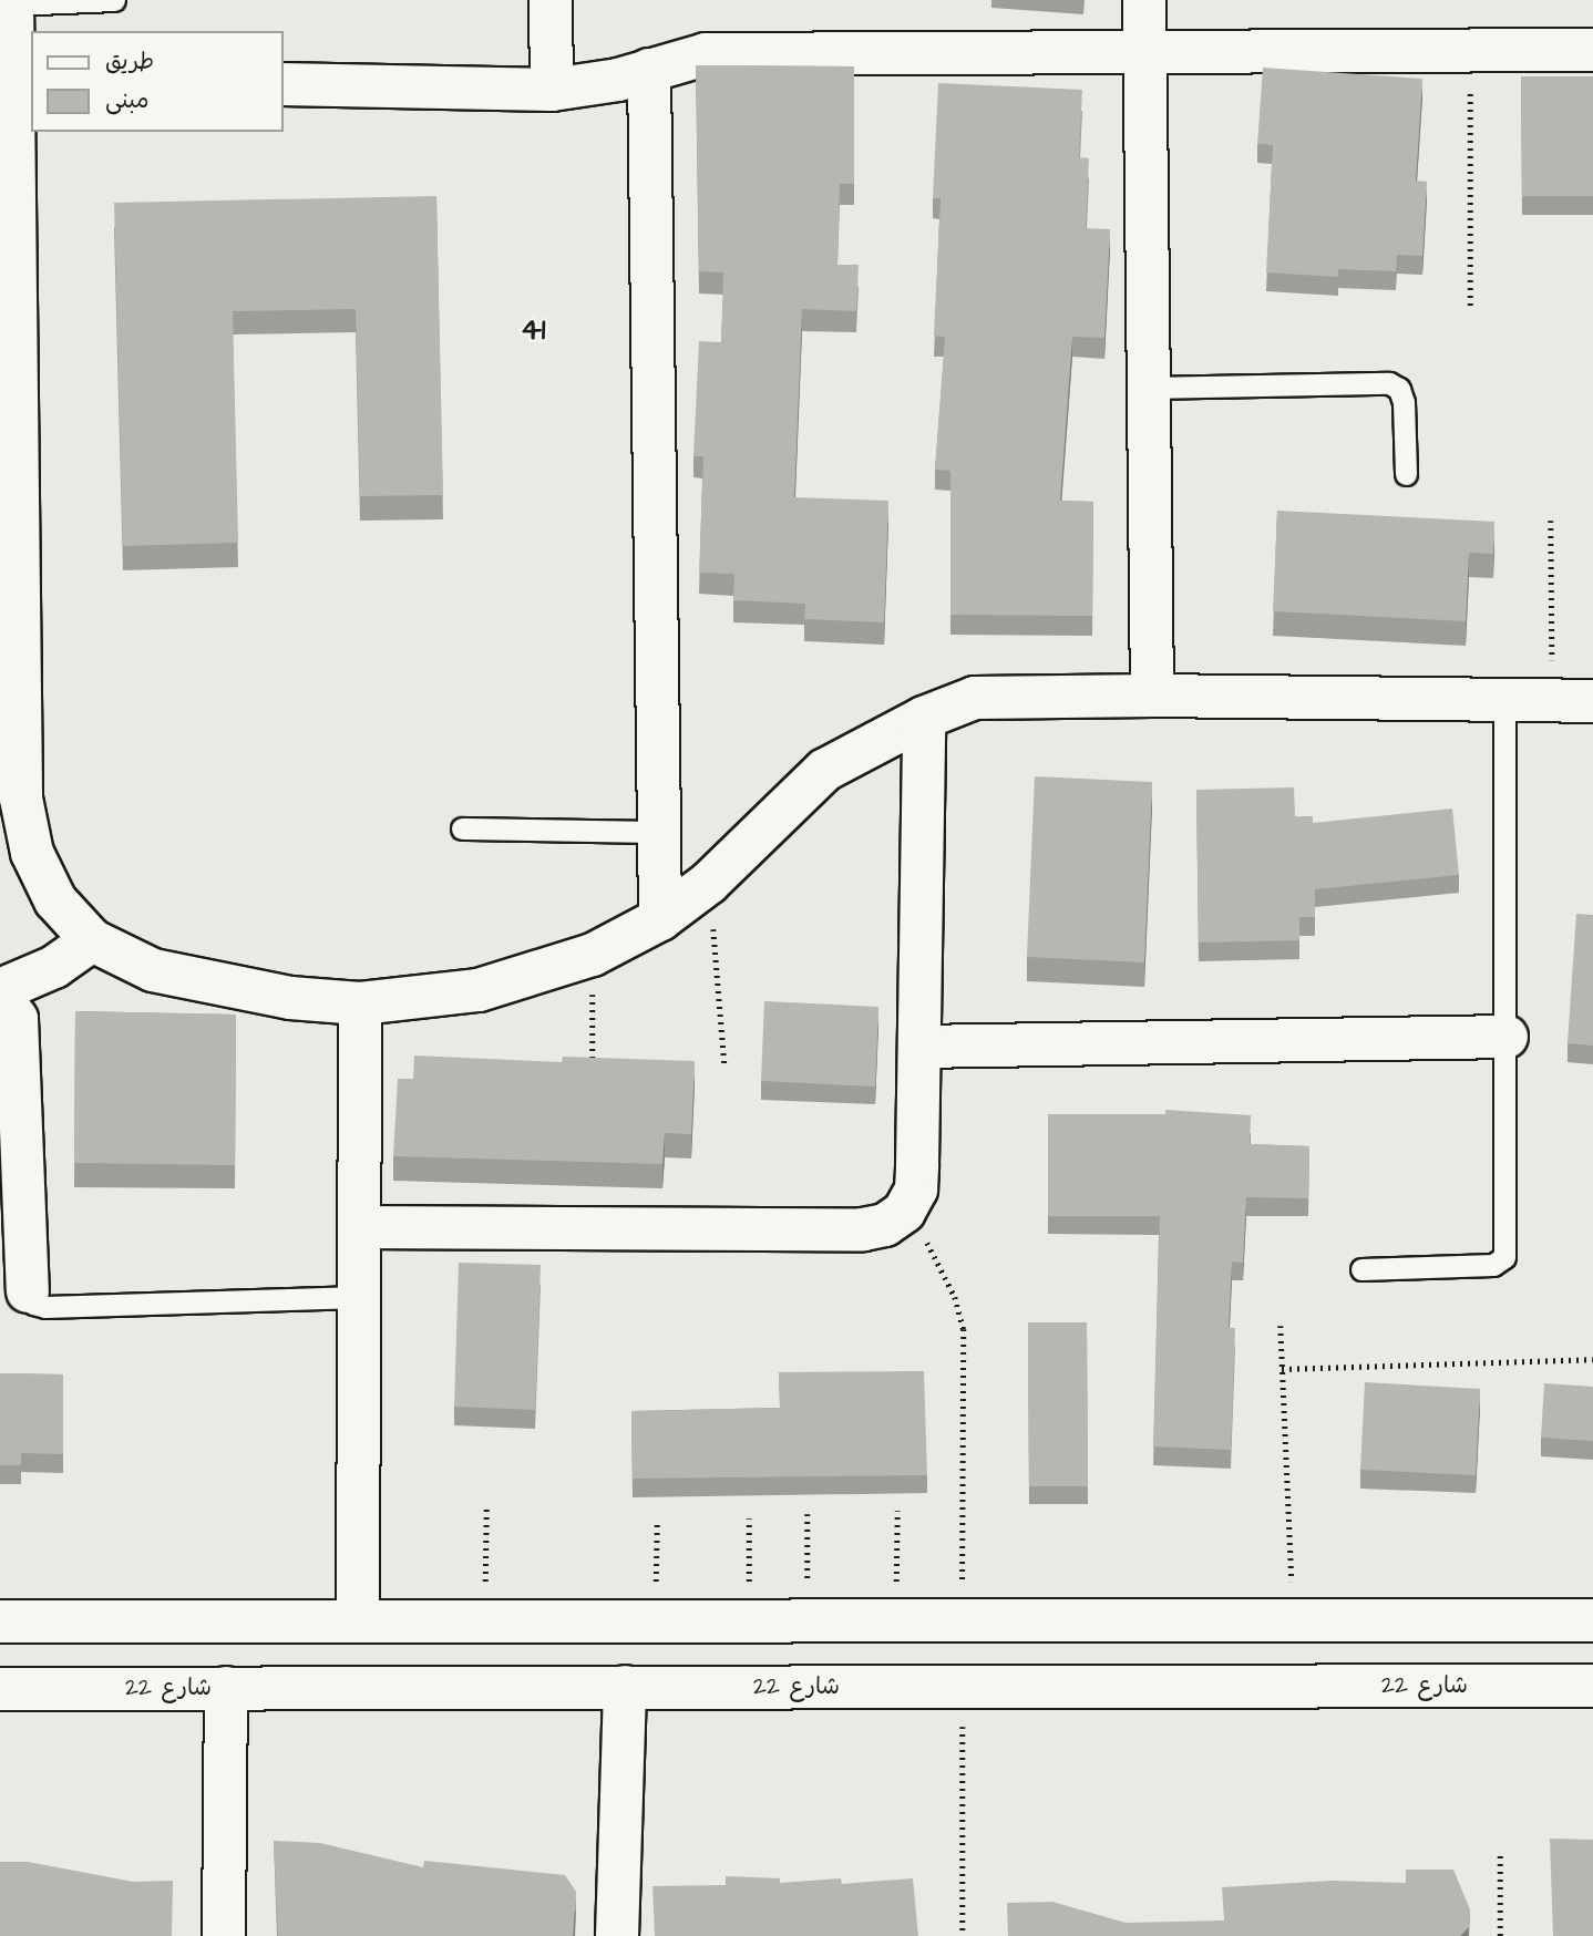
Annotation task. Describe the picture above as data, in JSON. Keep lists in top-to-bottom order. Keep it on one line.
{"streets":{"street":["شارع 22"]},"districts":["41"],"legend":["طريق","مبنى"]}
